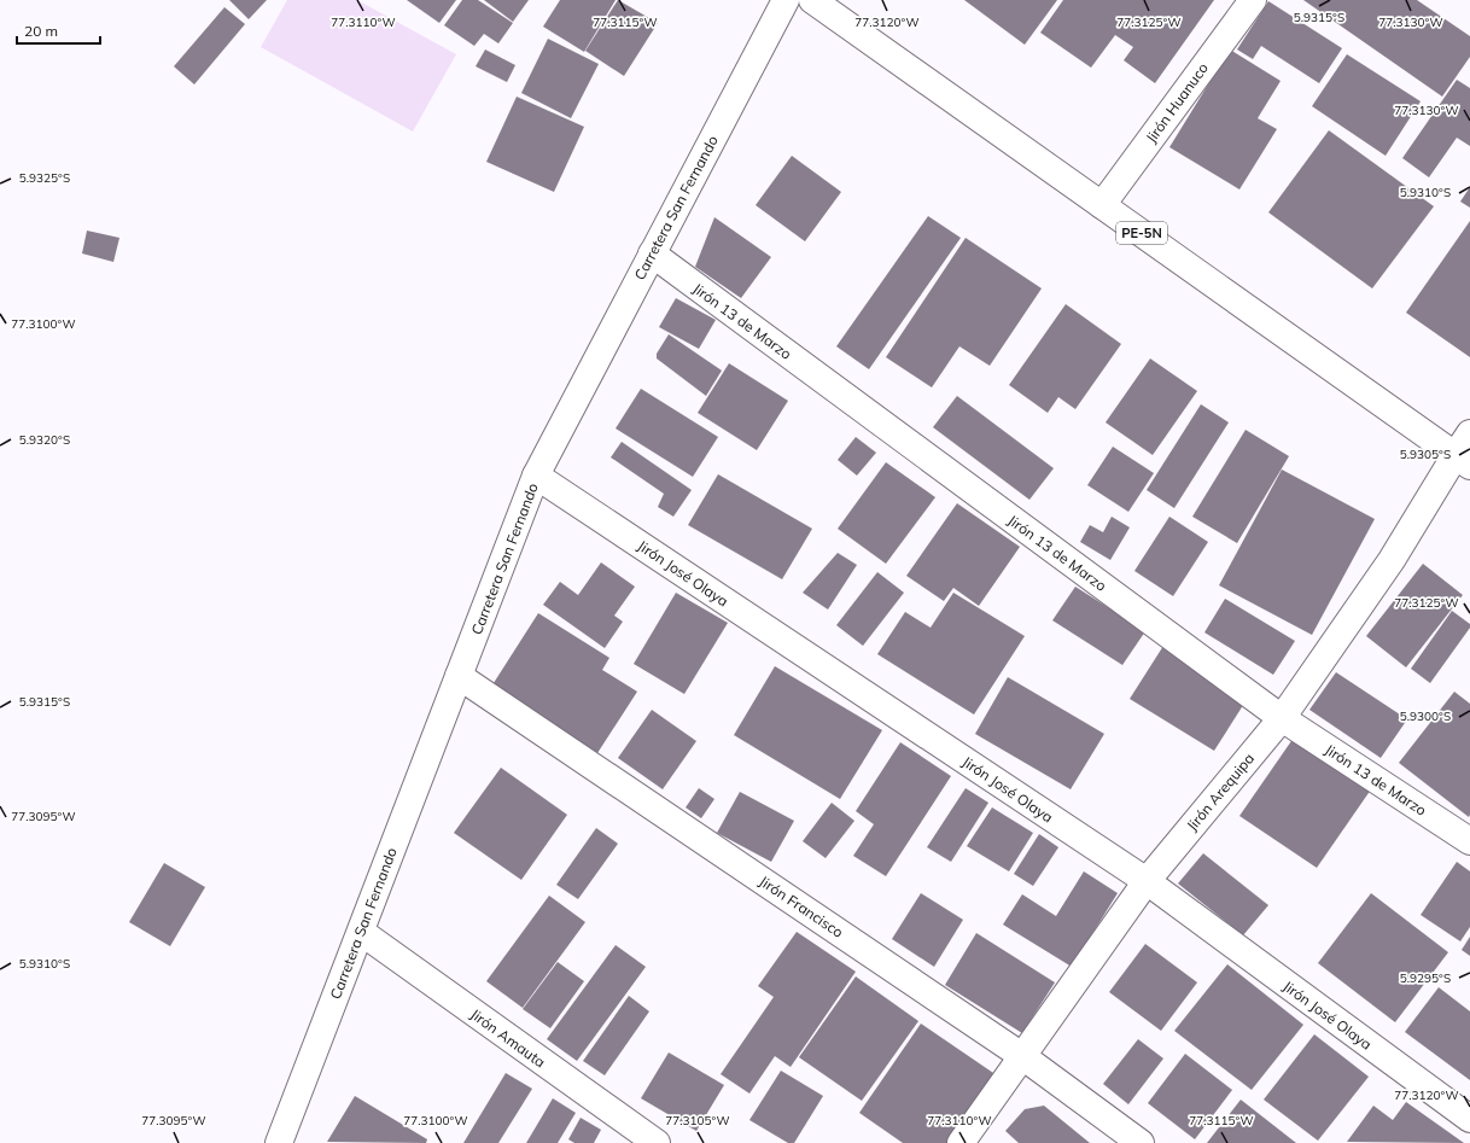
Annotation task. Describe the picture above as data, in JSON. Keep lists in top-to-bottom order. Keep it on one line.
{"streets":{"main road":["Jirón Huanuco","Carretera San Fernando","PE-5N","Jirón 13 de Marzo","Jirón José Olaya","Jirón Arequipa","Jirón Francisco","Jirón Amauta"]},"crossings":[["Jirón Huanuco","PE-5N"],["Carretera San Fernando","Jirón 13 de Marzo"],["Carretera San Fernando","Jirón José Olaya"],["Carretera San Fernando","Jirón Francisco"],["Carretera San Fernando","Jirón Amauta"],["PE-5N","Jirón Arequipa"],["Jirón 13 de Marzo","Jirón Arequipa"],["Jirón José Olaya","Jirón Arequipa"],["Jirón Arequipa","Jirón Francisco"]],"scale_bar":"20 m","coordinates":["5.9315°S","77.3110°W","77.3115°W","77.3120°W","77.3125°W","77.3130°W","5.9325°S","5.9310°S","77.3100°W","5.9320°S","5.9305°S","5.9300°S","77.3095°W","5.9295°S","77.3105°W"]}
